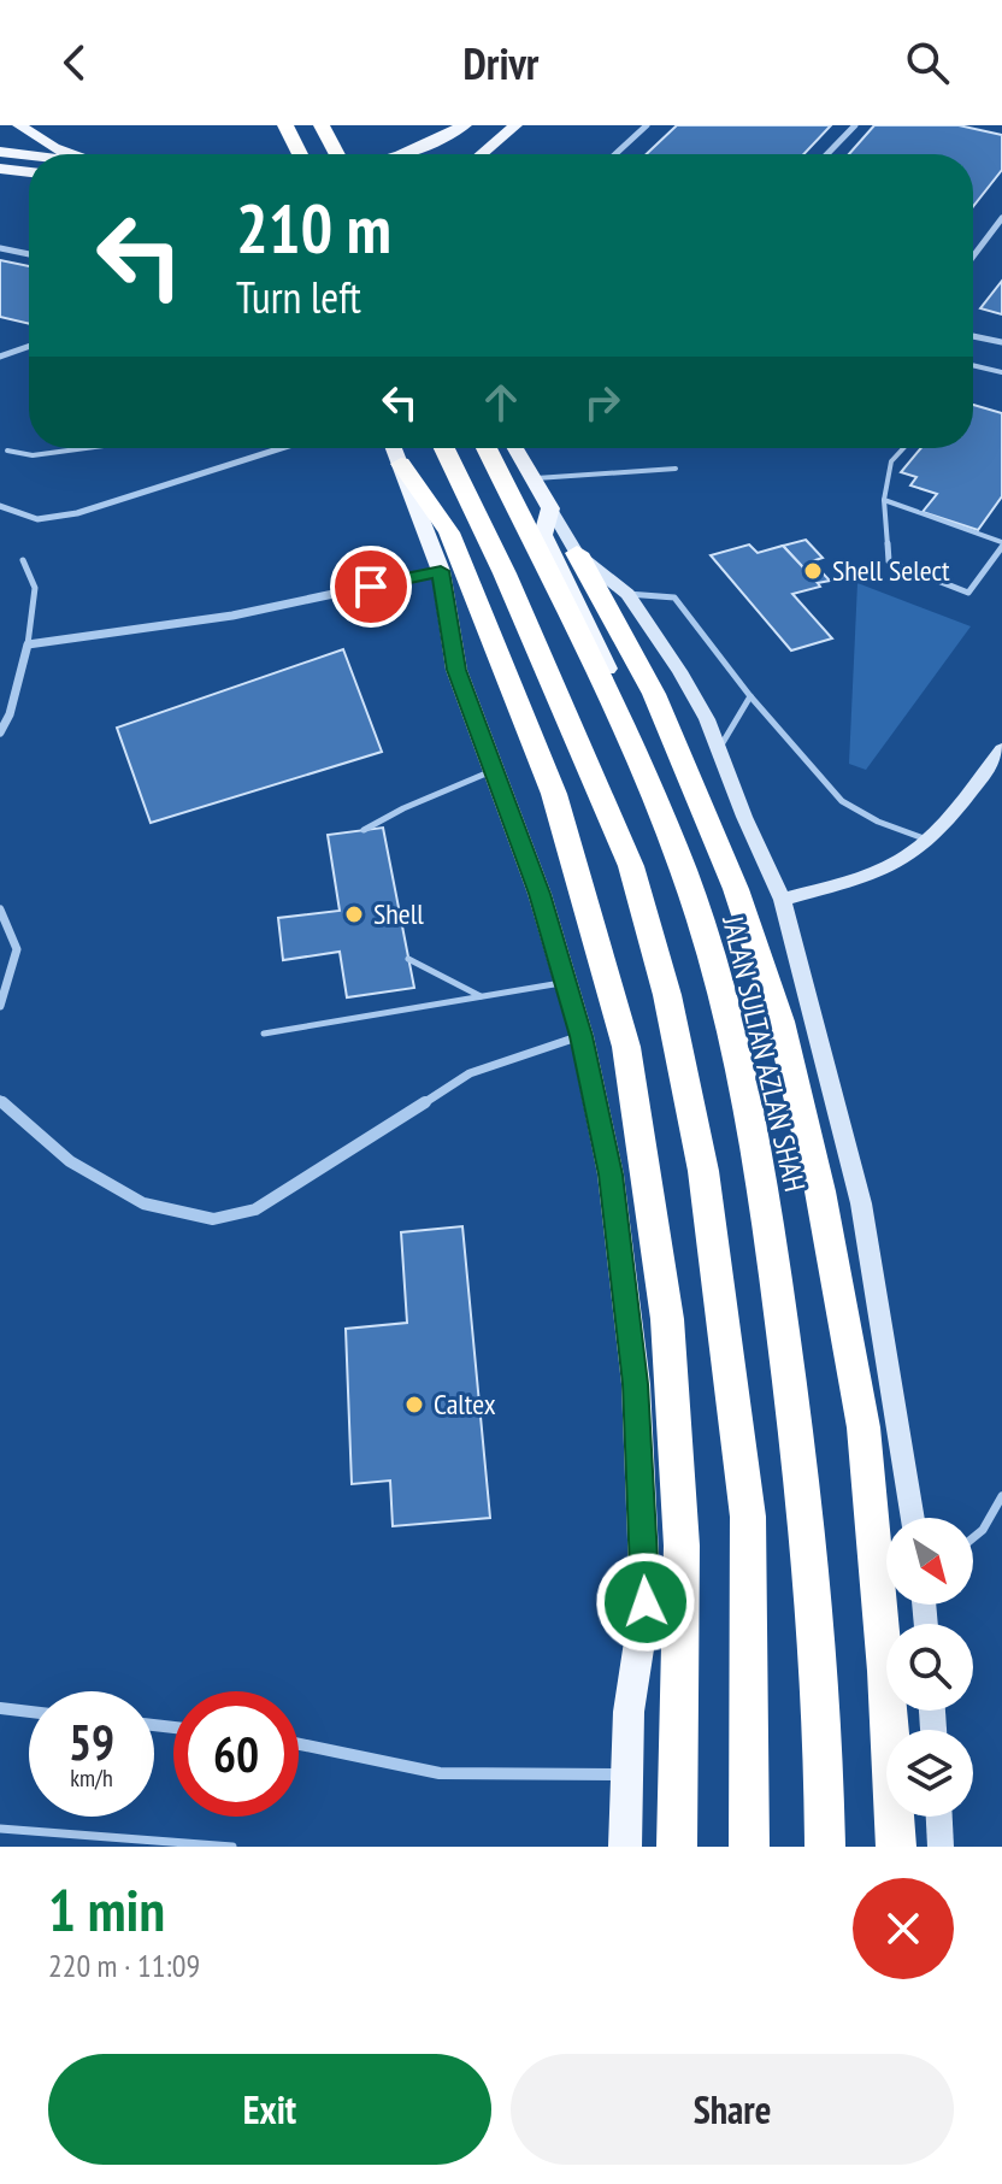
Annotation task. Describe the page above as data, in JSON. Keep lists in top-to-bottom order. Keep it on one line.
{"streets":{"highway":["JALAN SULTAN AZLAN SHAH"]},"places":["Shell Select","Shell","Caltex"],"north":"bottom right","page":{"header":"Drivr","turn":["210 m","Turn left"],"speed":"59 km/h","limit":"60","heading":["1 min","220 m · 11:09"],"buttons":["Exit","Share"]}}
